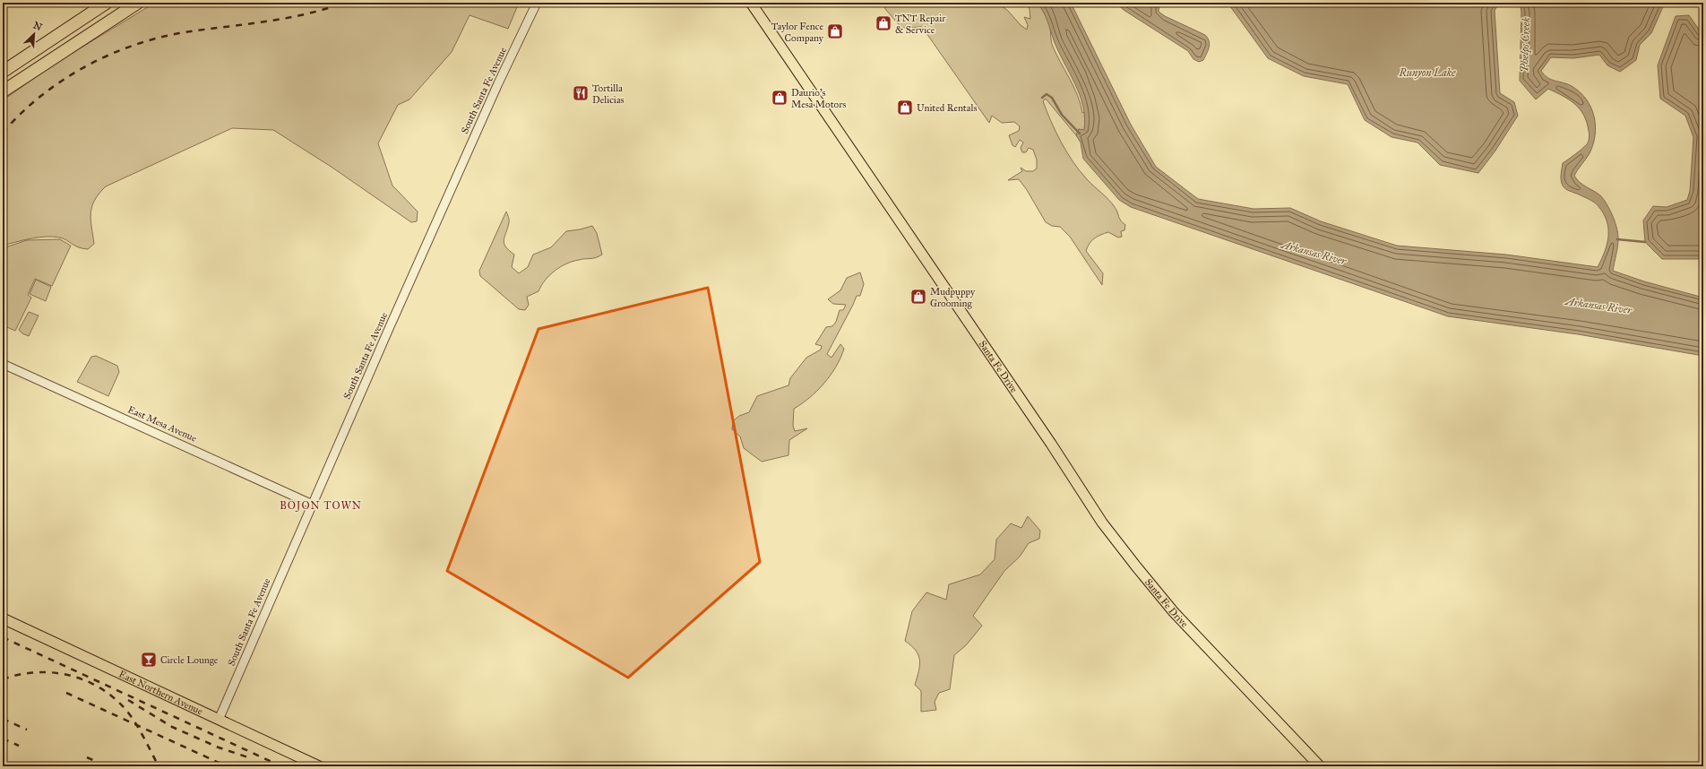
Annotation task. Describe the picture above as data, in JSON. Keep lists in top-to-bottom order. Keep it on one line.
{"streets":{"main road":["Santa Fe Drive","East Northern Avenue"],"street":["South Santa Fe Avenue","East Mesa Avenue"]},"crossings":[["South Santa Fe Avenue","East Mesa Avenue"],["South Santa Fe Avenue","East Northern Avenue"]],"districts":["BOJON TOWN"],"water":["Phelps Creek","Runyon Lake","Arkansas River"],"places":{"shop":["TNT Repair & Service","Taylor Fence Company","Daurio's Mesa Motors","United Rentals","Mudpuppy Grooming"],"restaurant":["Tortilla Delicias"],"bar":["Circle Lounge"]},"north":"top right"}
